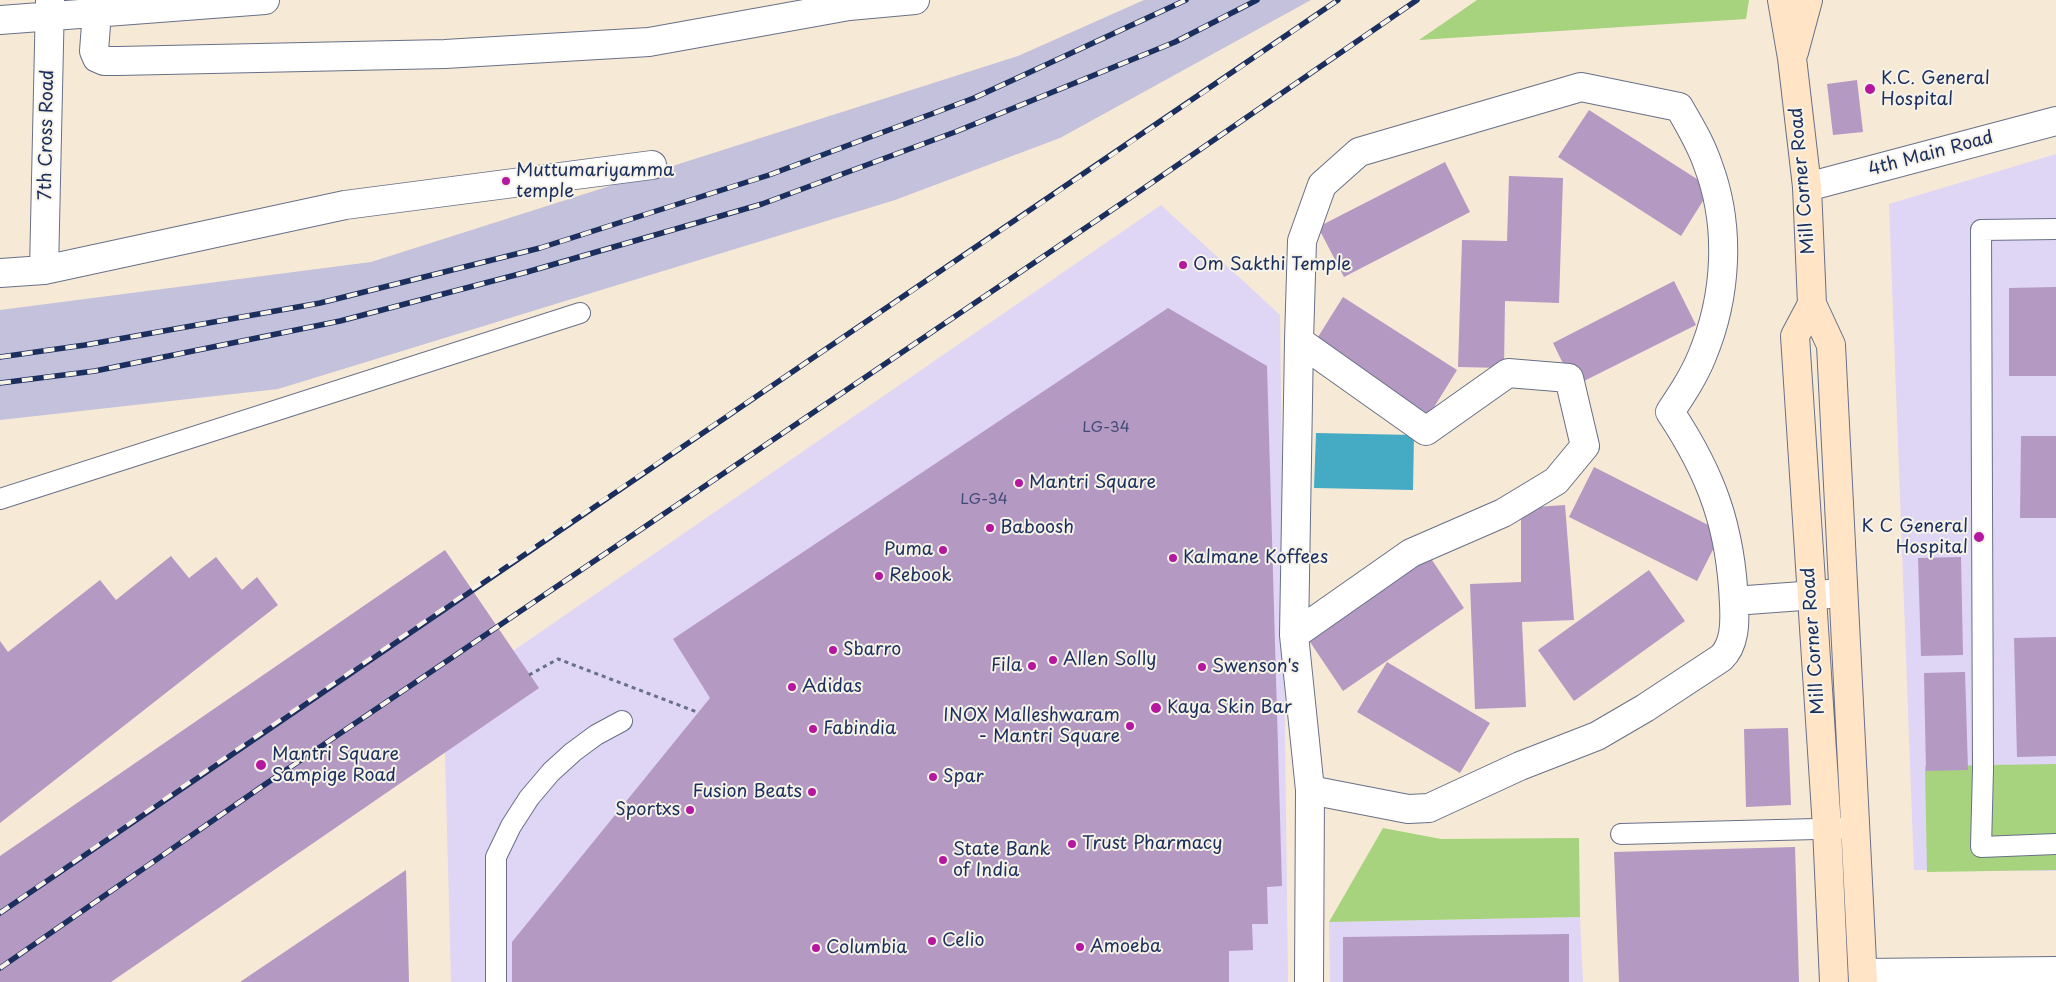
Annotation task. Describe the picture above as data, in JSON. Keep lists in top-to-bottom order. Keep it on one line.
{"streets":{"main road":["Mill Corner Road"],"street":["7th Cross Road","4th Main Road"]},"crossings":[["4th Main Road","Mill Corner Road"]],"places":["K.C. General Hospital","Muttumariyamma temple","Om Sakthi Temple","Mantri Square","Baboosh","K C General Hospital","Puma","Kalmane Koffees","Rebook","Sbarro","Allen Solly","Fila","Swenson's","Adidas","Kaya Skin Bar","INOX Malleshwaram - Mantri Square","Fabindia","Mantri Square Sampige Road","Spar","Fusion Beats","Sportxs","Trust Pharmacy","State Bank of India","Celio","Amoeba","Columbia"],"house_numbers":["LG-34","LG-34"]}
